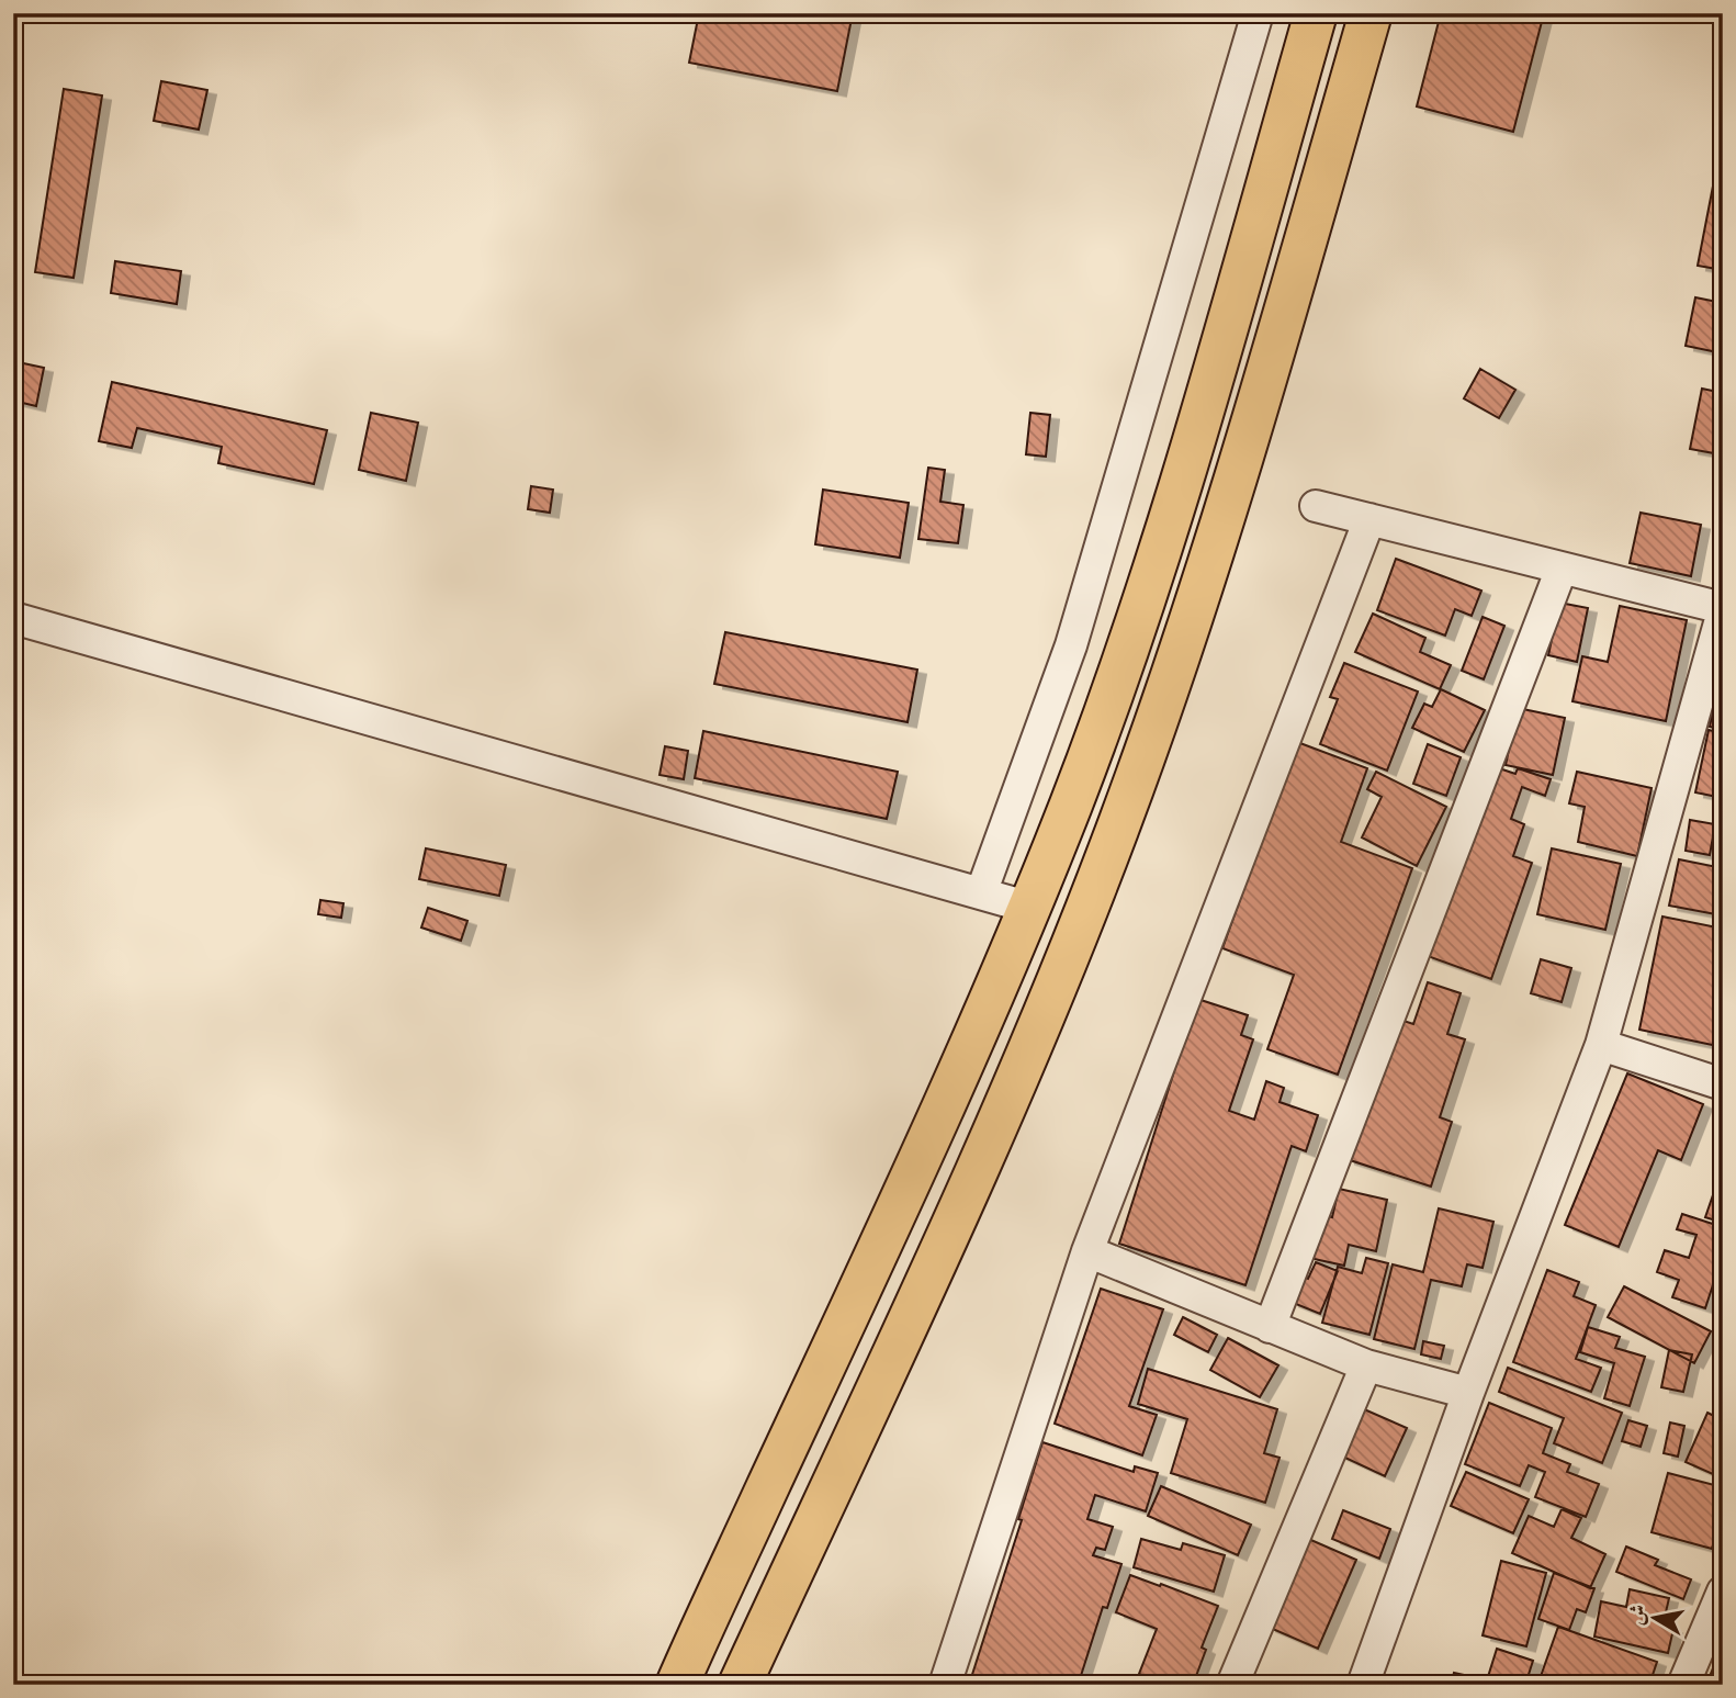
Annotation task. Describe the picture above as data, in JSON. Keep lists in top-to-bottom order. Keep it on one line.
{"north":"left"}
